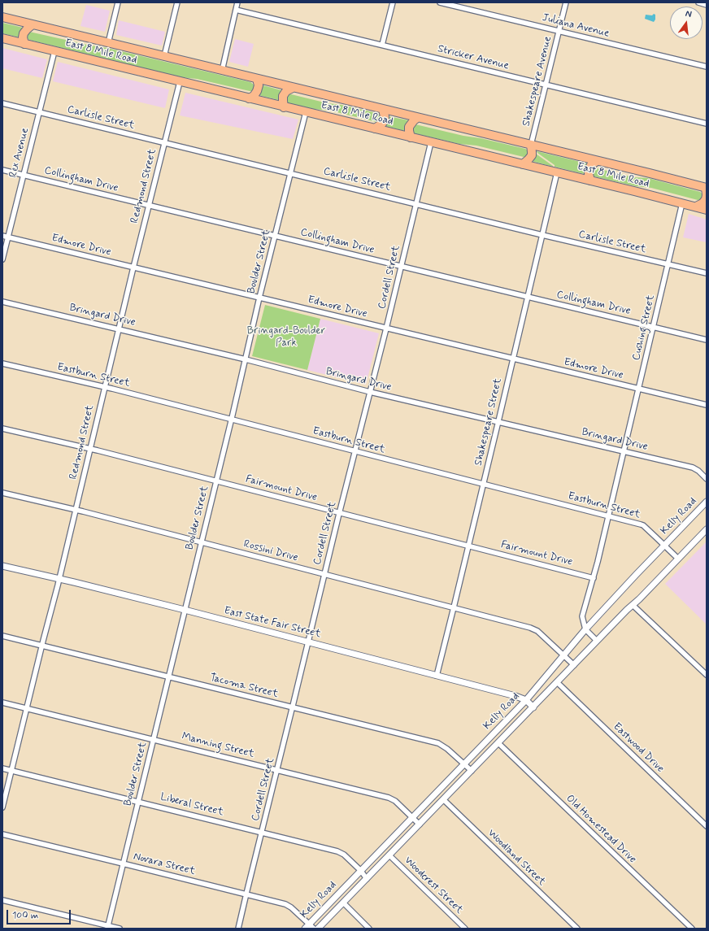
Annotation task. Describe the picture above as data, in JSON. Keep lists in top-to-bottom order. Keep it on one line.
{"streets":{"highway":["East 8 Mile Road"],"street":["Juliana Avenue","Stricker Avenue","Shakespeare Avenue","Carlisle Street","Rex Avenue","Collingham Drive","Redmond Street","Edmore Drive","Boulder Street","Cordell Street","Bringard Drive","Cushing Street","Eastburn Street","Shakespeare Street","Fairmount Drive","Kelly Road","Rossini Drive","East State Fair Street","Tacoma Street","Manning Street","Eastwood Drive","Liberal Street","Old Homestead Drive","Woodland Street","Novara Street","Woodcrest Street"]},"crossings":[["Juliana Avenue","Shakespeare Avenue"],["East 8 Mile Road","Shakespeare Avenue"],["East 8 Mile Road","Rex Avenue"],["East 8 Mile Road","Redmond Street"],["East 8 Mile Road","Boulder Street"],["East 8 Mile Road","Cordell Street"],["East 8 Mile Road","Cushing Street"],["East 8 Mile Road","Shakespeare Street"],["Stricker Avenue","Shakespeare Avenue"],["Carlisle Street","Rex Avenue"],["Carlisle Street","Redmond Street"],["Carlisle Street","Boulder Street"],["Carlisle Street","Cordell Street"],["Carlisle Street","Cushing Street"],["Carlisle Street","Shakespeare Street"],["Rex Avenue","Collingham Drive"],["Rex Avenue","Edmore Drive"],["Collingham Drive","Redmond Street"],["Collingham Drive","Boulder Street"],["Collingham Drive","Cordell Street"],["Collingham Drive","Cushing Street"],["Collingham Drive","Shakespeare Street"],["Redmond Street","Edmore Drive"],["Redmond Street","Bringard Drive"],["Redmond Street","Eastburn Street"],["Redmond Street","Fairmount Drive"],["Redmond Street","Rossini Drive"],["Redmond Street","East State Fair Street"],["Redmond Street","Tacoma Street"],["Redmond Street","Manning Street"],["Redmond Street","Liberal Street"],["Edmore Drive","Boulder Street"],["Edmore Drive","Cordell Street"],["Edmore Drive","Cushing Street"],["Edmore Drive","Shakespeare Street"],["Boulder Street","Bringard Drive"],["Boulder Street","Eastburn Street"],["Boulder Street","Fairmount Drive"],["Boulder Street","Rossini Drive"],["Boulder Street","East State Fair Street"],["Boulder Street","Tacoma Street"],["Boulder Street","Manning Street"],["Boulder Street","Liberal Street"],["Boulder Street","Novara Street"],["Cordell Street","Bringard Drive"],["Cordell Street","Eastburn Street"],["Cordell Street","Fairmount Drive"],["Cordell Street","Rossini Drive"],["Cordell Street","East State Fair Street"],["Cordell Street","Tacoma Street"],["Cordell Street","Manning Street"],["Cordell Street","Liberal Street"],["Cordell Street","Novara Street"],["Bringard Drive","Cushing Street"],["Bringard Drive","Shakespeare Street"],["Cushing Street","Eastburn Street"],["Cushing Street","Fairmount Drive"],["Cushing Street","Kelly Road"],["Eastburn Street","Shakespeare Street"],["Eastburn Street","Kelly Road"],["Shakespeare Street","Fairmount Drive"],["Shakespeare Street","Rossini Drive"],["Shakespeare Street","East State Fair Street"],["Kelly Road","Rossini Drive"],["Kelly Road","East State Fair Street"],["Kelly Road","Tacoma Street"],["Kelly Road","Manning Street"],["Kelly Road","Eastwood Drive"],["Kelly Road","Liberal Street"],["Kelly Road","Old Homestead Drive"],["Kelly Road","Woodland Street"],["Kelly Road","Novara Street"],["Kelly Road","Woodcrest Street"]],"parks":["Bringard-Boulder Park"],"scale_bar":"100 m","north":"top"}
